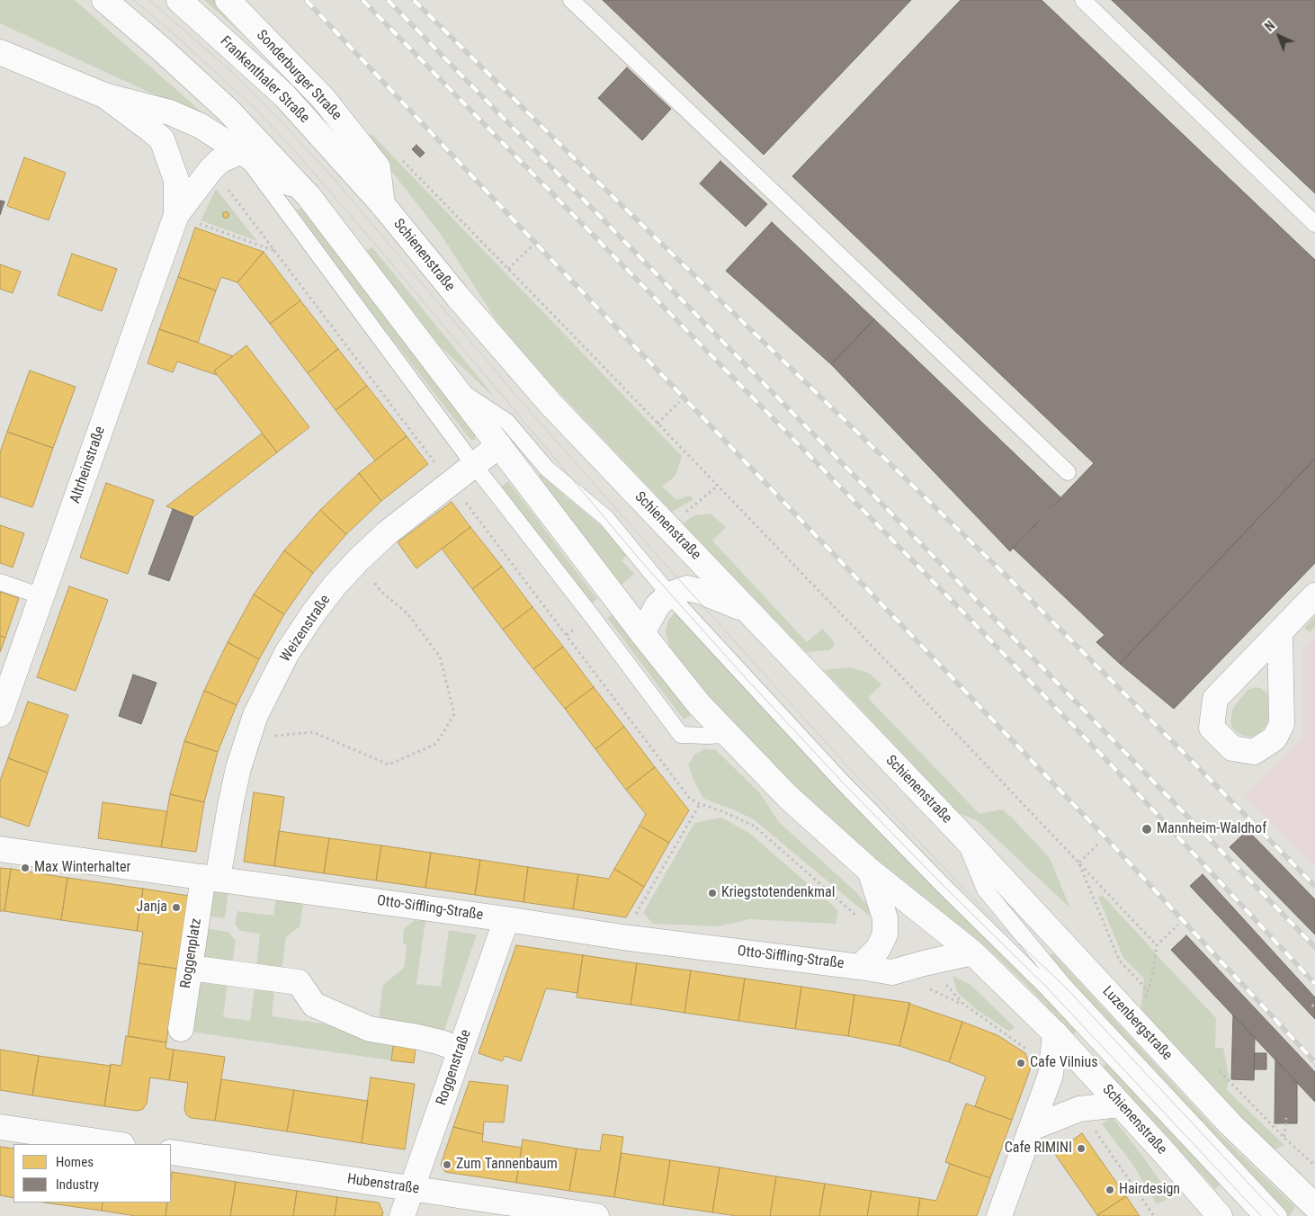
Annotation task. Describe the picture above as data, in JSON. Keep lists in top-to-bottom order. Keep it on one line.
{"streets":{"street":["Sonderburger Straße","Frankenthaler Straße","Schienenstraße","Altrheinstraße","Weizenstraße","Otto-Siffling-Straße","Roggenplatz","Luzenbergstraße","Roggenstraße","Hubenstraße"]},"crossings":[["Sonderburger Straße","Frankenthaler Straße"],["Sonderburger Straße","Schienenstraße"],["Frankenthaler Straße","Schienenstraße"],["Schienenstraße","Altrheinstraße"],["Schienenstraße","Weizenstraße"],["Schienenstraße","Otto-Siffling-Straße"],["Schienenstraße","Luzenbergstraße"],["Weizenstraße","Otto-Siffling-Straße"],["Weizenstraße","Roggenplatz"],["Otto-Siffling-Straße","Roggenplatz"],["Otto-Siffling-Straße","Roggenstraße"],["Roggenstraße","Hubenstraße"]],"places":["Mannheim-Waldhof","Max Winterhalter","Kriegstotendenkmal","Janja","Cafe Vilnius","Cafe RIMINI","Zum Tannenbaum","Hairdesign"],"legend":["Homes","Industry"],"north":"top left"}
